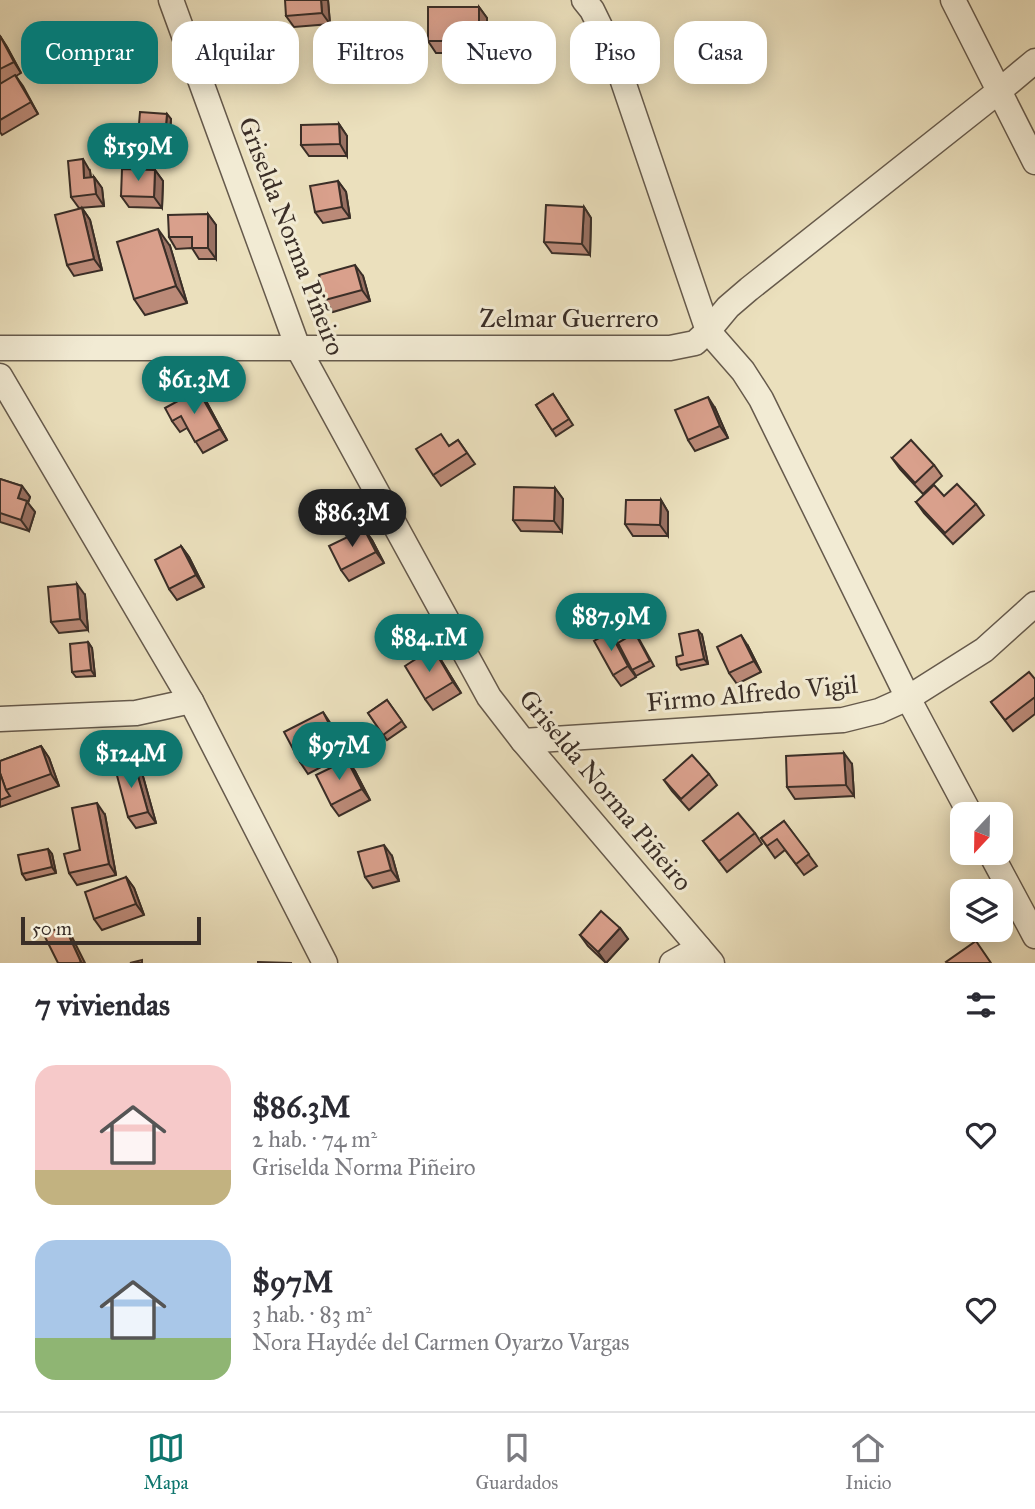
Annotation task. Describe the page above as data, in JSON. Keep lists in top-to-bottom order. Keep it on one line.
{"streets":{"street":["Griselda Norma Piñeiro","Zelmar Guerrero","Firmo Alfredo Vigil"]},"crossings":[["Griselda Norma Piñeiro","Zelmar Guerrero"],["Griselda Norma Piñeiro","Firmo Alfredo Vigil"]],"scale_bar":"50 m","north":"bottom","page":{"chip":["Comprar","Alquilar","Filtros","Nuevo","Piso","Casa"],"price":["$159M","$61.3M","$86.3M","$87.9M","$84.1M","$97M","$124M"],"scale":"50 m","heading":"7 viviendas","list":[{"name":"$86.3M","note":"2 hab. · 74 m² · Griselda Norma Piñeiro"},{"name":"$97M","note":"3 hab. · 83 m² · Nora Haydée del Carmen Oyarzo Vargas"}],"tabs":["Mapa","Guardados","Inicio"]}}
